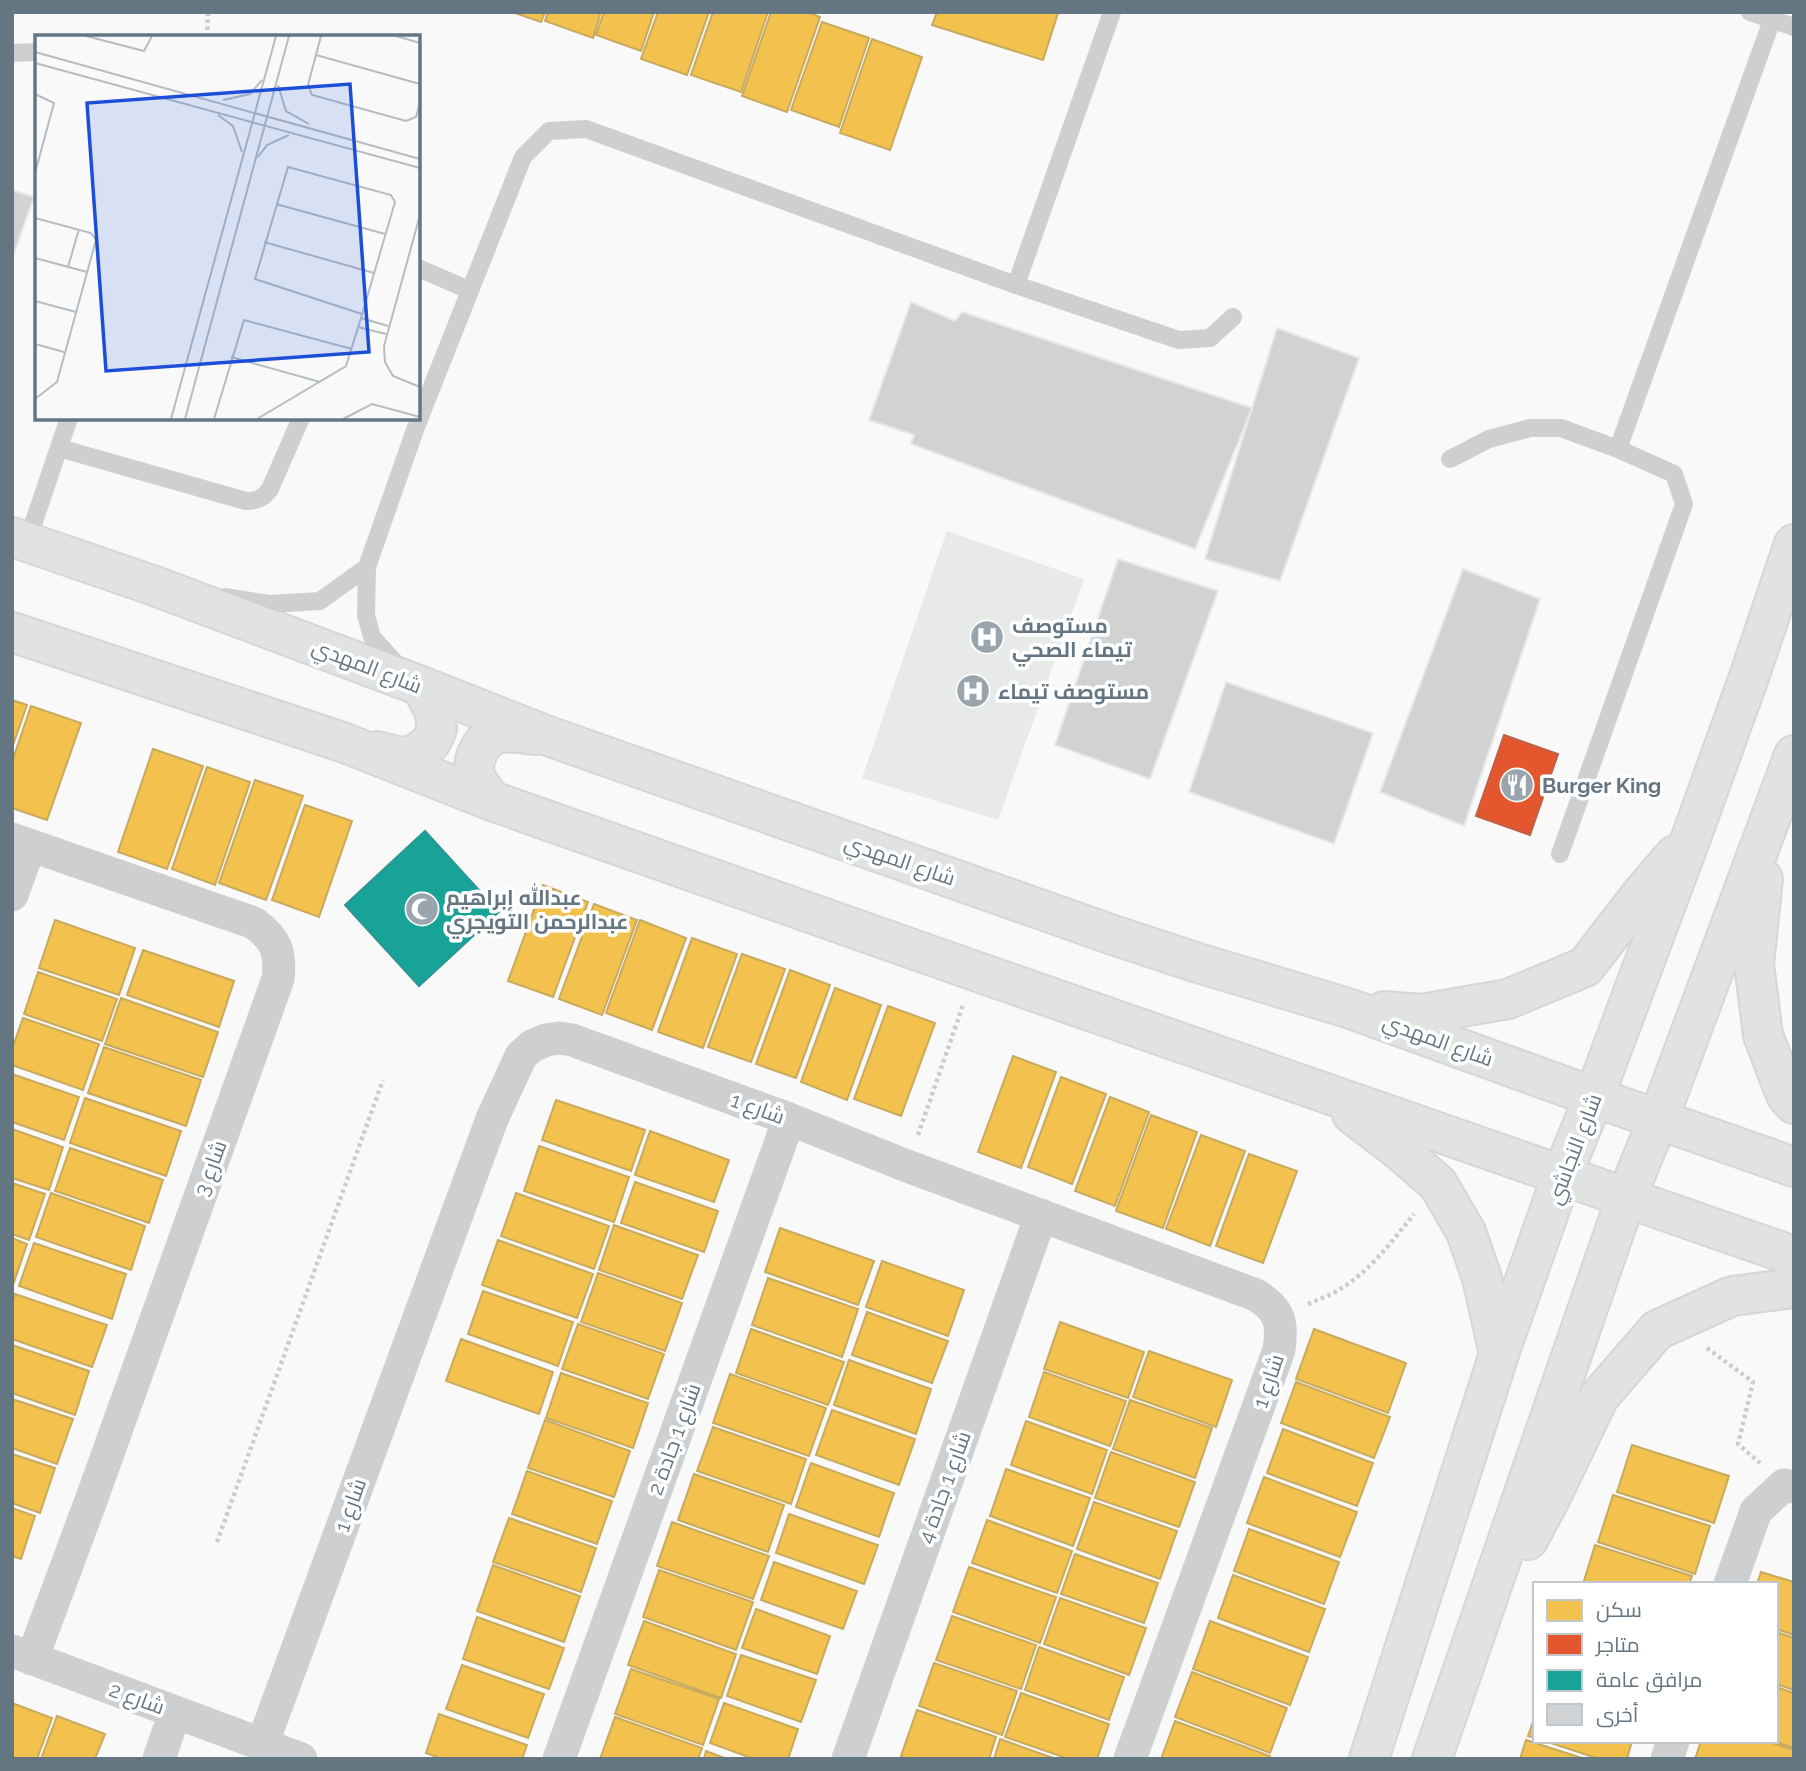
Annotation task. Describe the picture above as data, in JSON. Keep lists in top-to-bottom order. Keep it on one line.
{"streets":{"main road":["شارع المهدي","شارع النجاشي"],"street":["شارع 1","شارع 3","شارع 1 جادة 2","شارع 1 جادة 4","شارع 2"]},"crossings":[["شارع المهدي","شارع النجاشي"],["شارع 1","شارع 1 جادة 2"],["شارع 1","شارع 1 جادة 4"],["شارع 1","شارع 2"],["شارع 3","شارع 2"]],"places":{"hospital":["مستوصف تيماء الصحي","مستوصف تيماء"],"restaurant":["Burger King"],"mosque":["عبدالله إبراهيم عبدالرحمن التويجري"]},"legend":["سكن","متاجر","مرافق عامة","أخرى"]}
